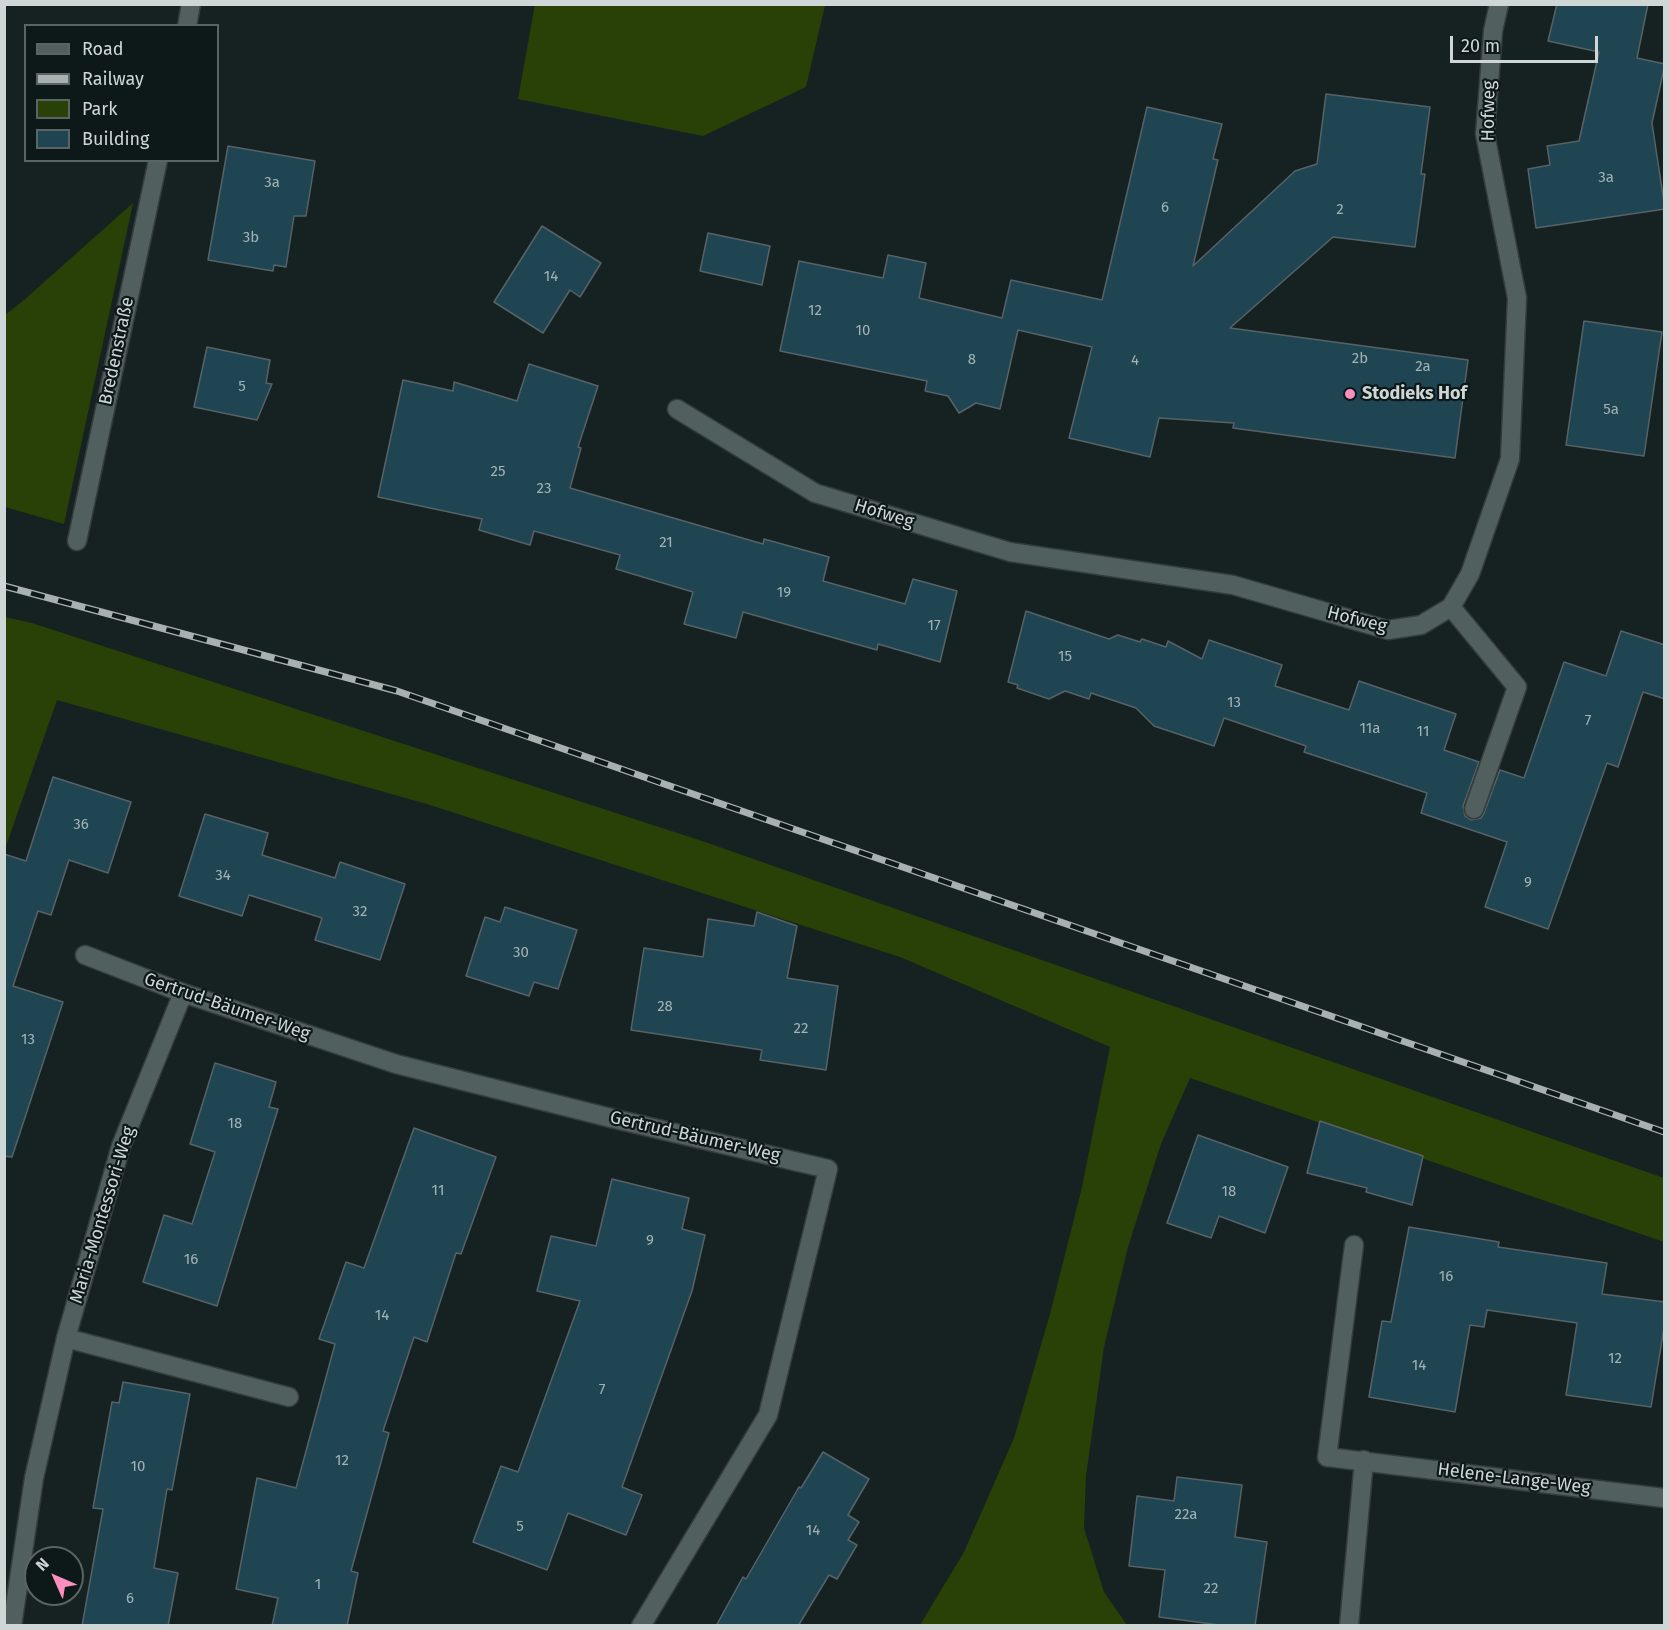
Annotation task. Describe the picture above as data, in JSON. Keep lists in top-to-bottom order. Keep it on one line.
{"streets":{"street":["Hofweg","Bredenstraße","Gertrud-Bäumer-Weg","Maria-Montessori-Weg","Helene-Lange-Weg"]},"crossings":[["Gertrud-Bäumer-Weg","Maria-Montessori-Weg"]],"places":["Stodieks Hof"],"house_numbers":["3a","3a","6","2","3b","14","12","10","2b","8","4","2a","5","5a","25","23","21","19","17","15","13","7","11a","11","36","34","9","32","30","28","22","13","18","11","18","9","16","16","14","12","14","7","12","10","22a","5","14","1","22","6"],"legend":["Road","Railway","Park","Building"],"scale_bar":"20 m","north":"top left"}
